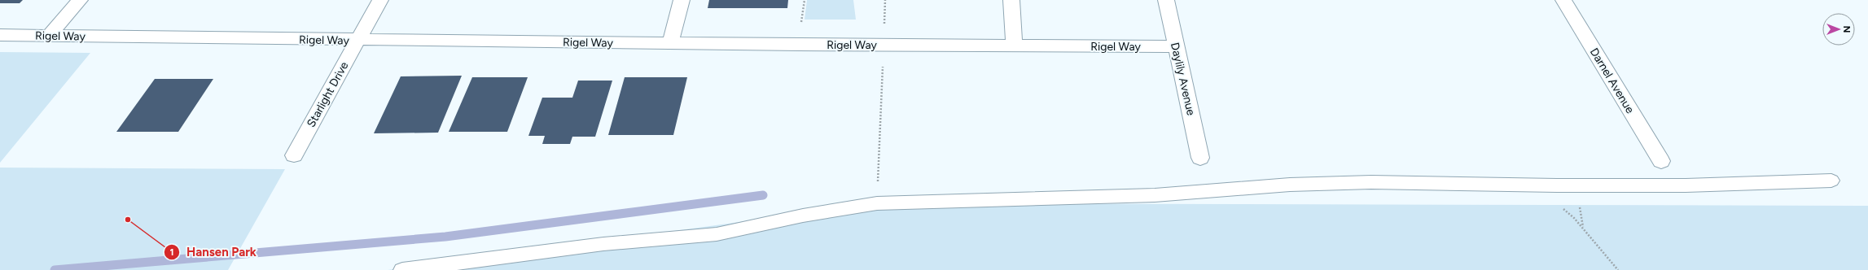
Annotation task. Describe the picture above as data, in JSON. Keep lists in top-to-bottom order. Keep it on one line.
{"streets":{"street":["Rigel Way","Daylily Avenue","Darnel Avenue","Starlight Drive"]},"crossings":[["Rigel Way","Daylily Avenue"],["Rigel Way","Starlight Drive"]],"places":["Hansen Park"],"north":"right"}
